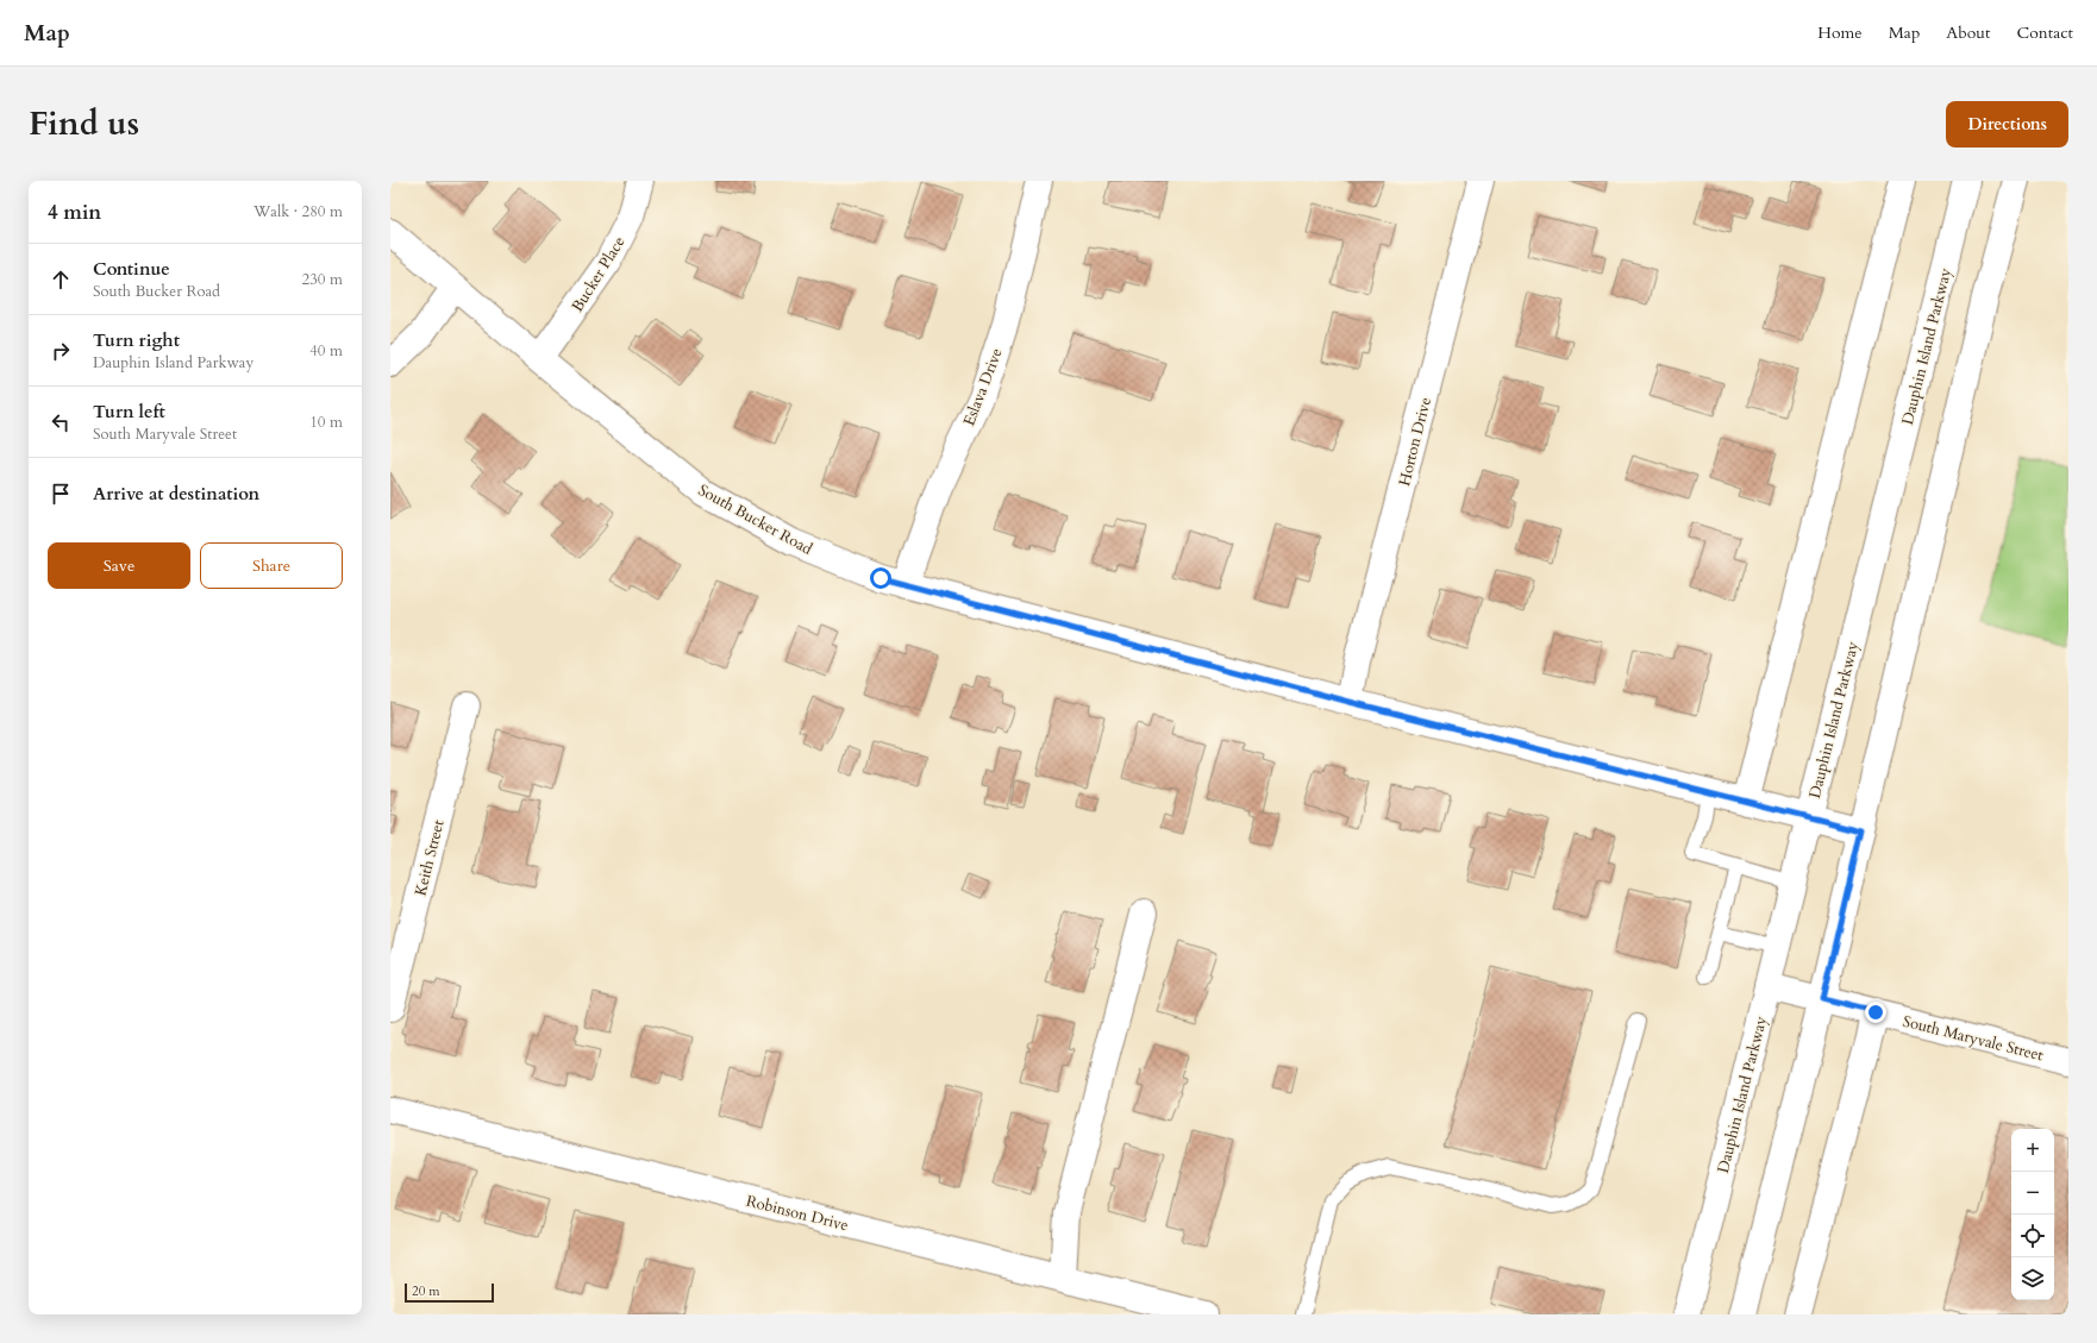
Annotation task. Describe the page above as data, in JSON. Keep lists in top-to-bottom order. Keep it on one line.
{"streets":{"street":["Bucker Place","Dauphin Island Parkway","Eslava Drive","Horton Drive","South Bucker Road","Keith Street","South Maryvale Street","Robinson Drive"]},"crossings":[["Bucker Place","South Bucker Road"],["Dauphin Island Parkway","South Bucker Road"],["Dauphin Island Parkway","South Maryvale Street"],["Eslava Drive","South Bucker Road"],["Horton Drive","South Bucker Road"]],"scale_bar":"20 m","page":{"header":"Map","nav":["Home","Map","About","Contact"],"title":"Find us","buttons":["Directions",["Save","Share"]],"heading":["4 min","Walk · 280 m"],"list":[["Continue","South Bucker Road","230 m"],["Turn right","Dauphin Island Parkway","40 m"],["Turn left","South Maryvale Street","10 m"],"Arrive at destination"],"map_buttons":["+","−"],"scale":"20 m"}}
